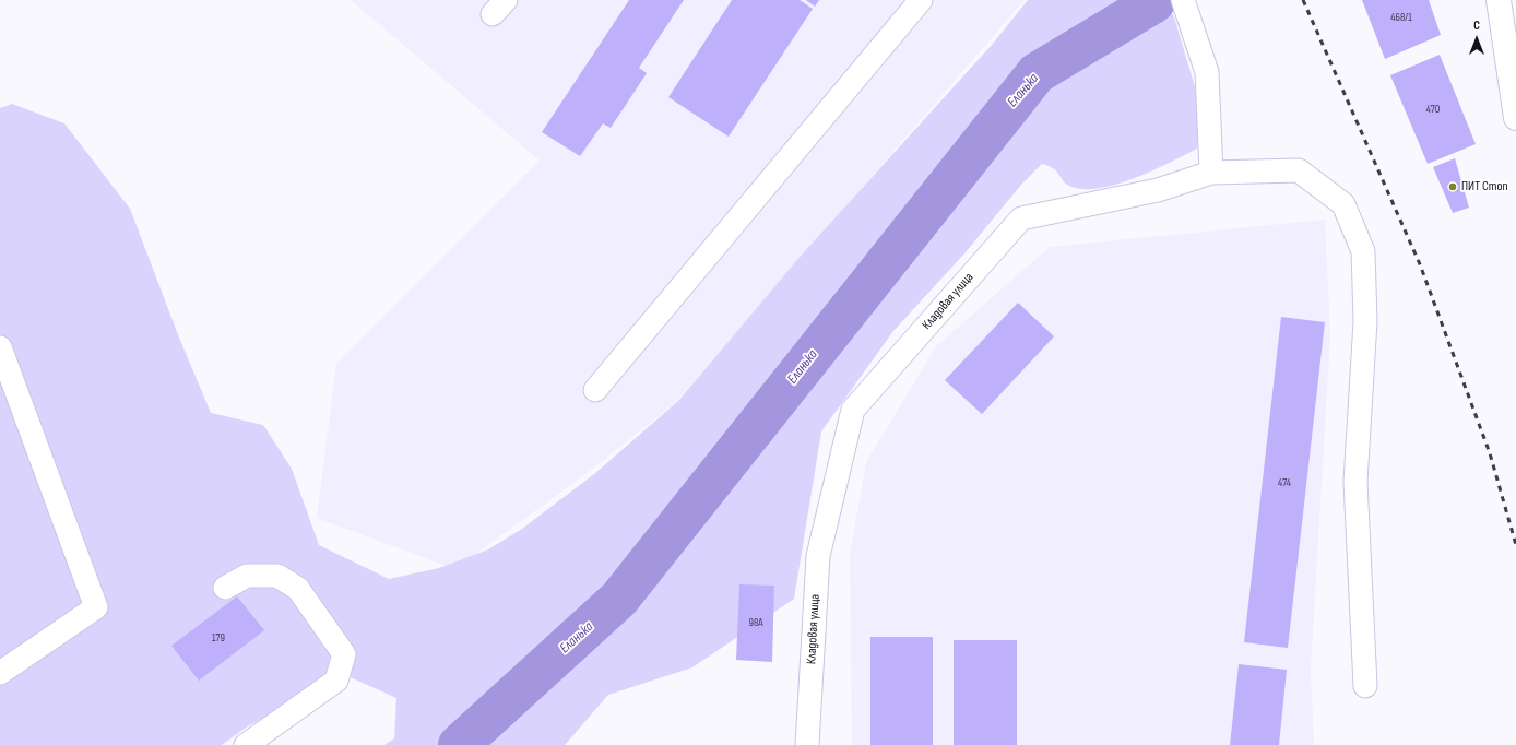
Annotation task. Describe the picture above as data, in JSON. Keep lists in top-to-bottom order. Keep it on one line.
{"streets":{"street":["Кладовая улица"]},"water":["Еланька"],"places":["ПИТ Стоп"],"house_numbers":["468/1","470","474","98А","179"],"north":"top"}
